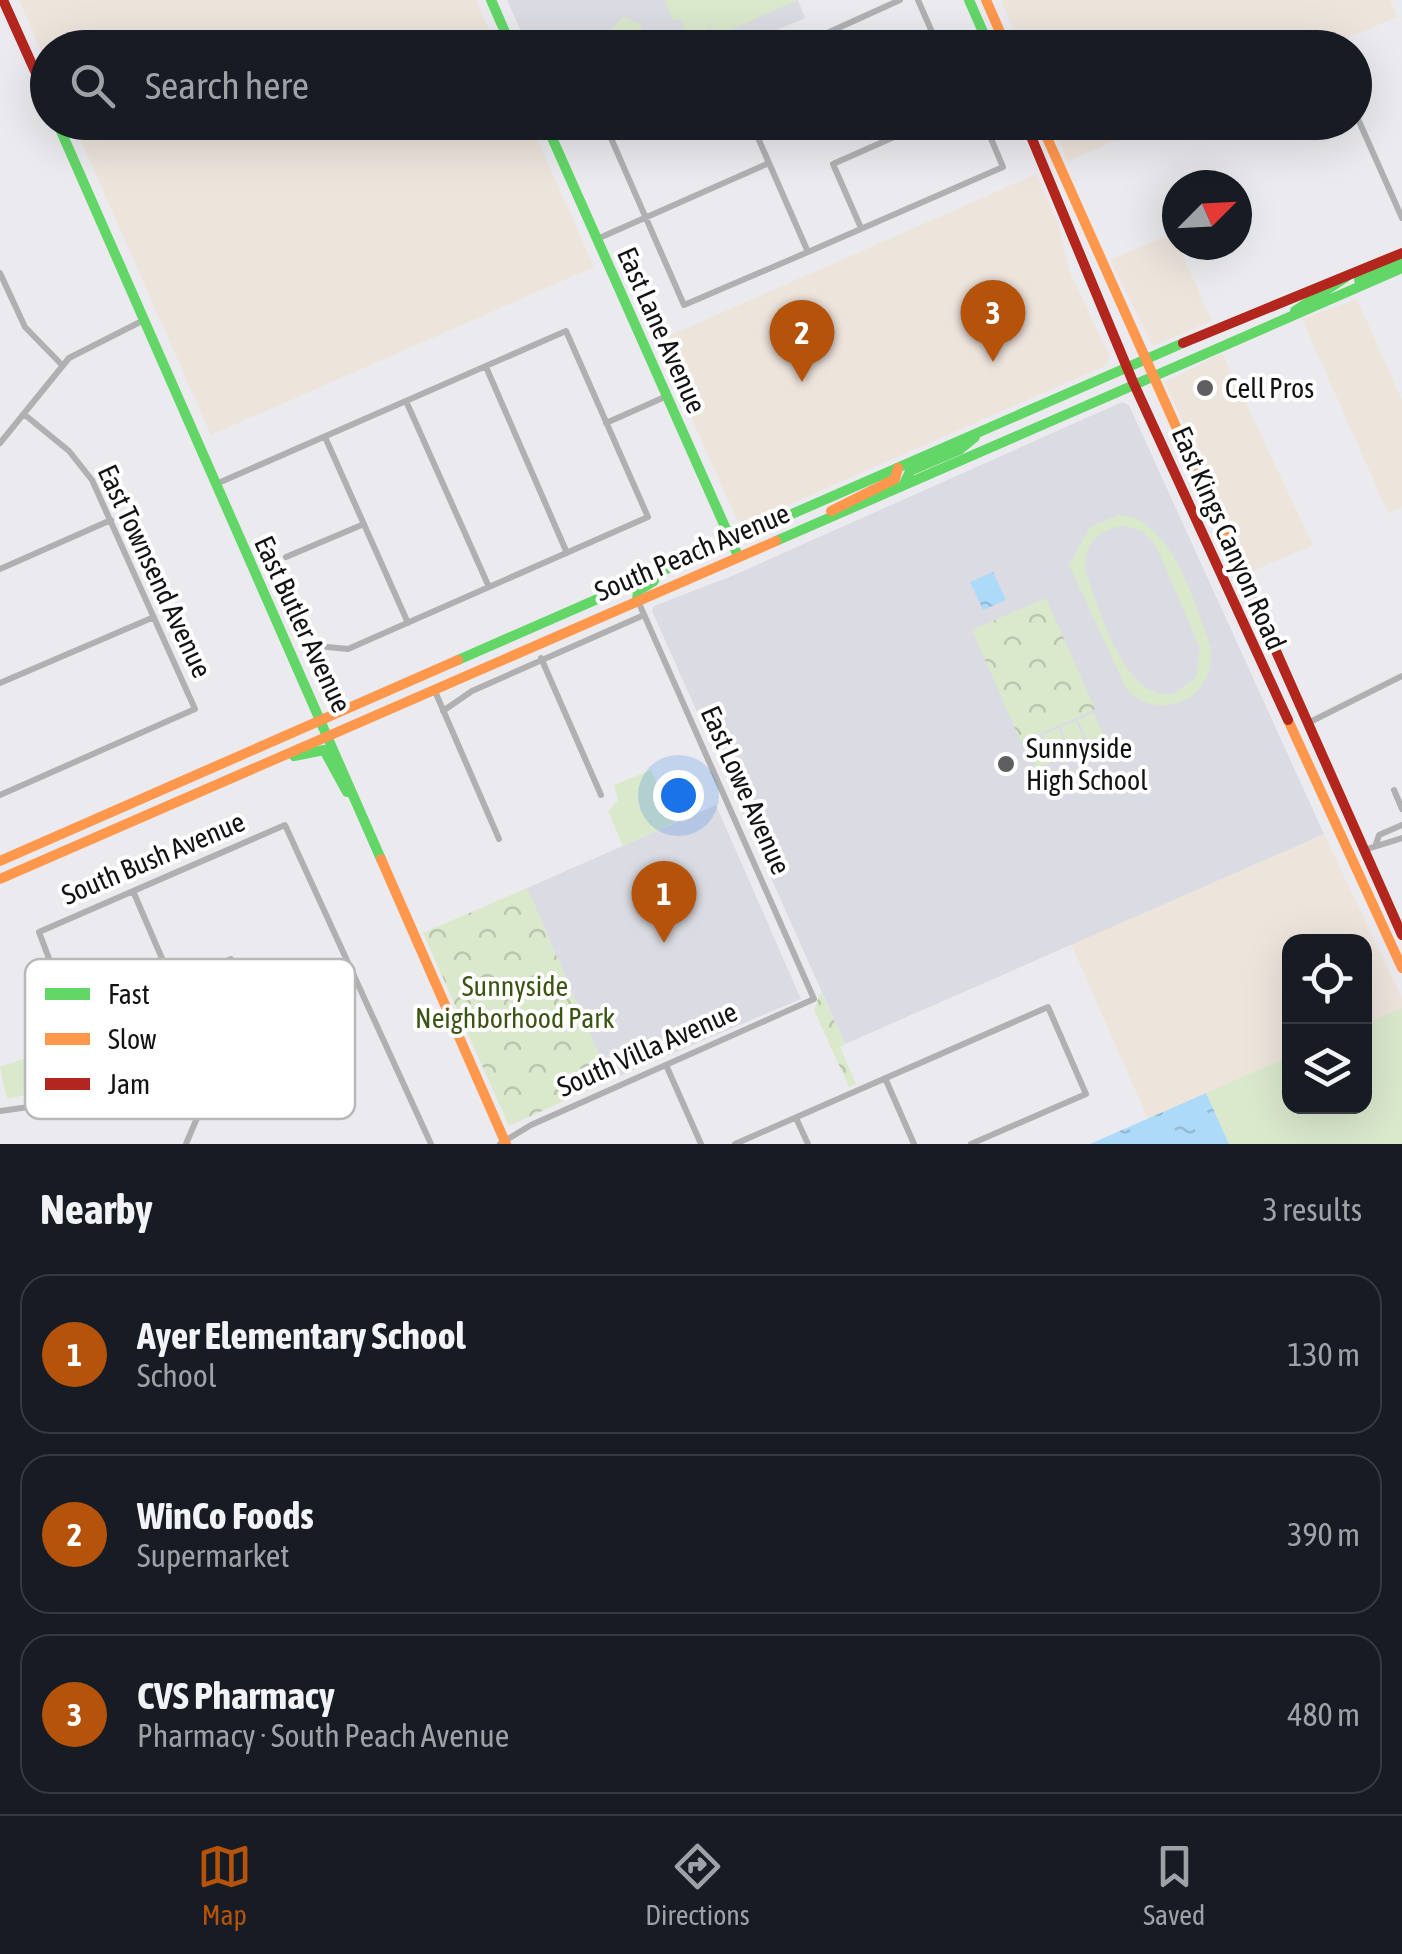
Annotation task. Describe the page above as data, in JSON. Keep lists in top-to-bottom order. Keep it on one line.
{"streets":{"main road":["East Lane Avenue","East Kings Canyon Road","South Peach Avenue","East Butler Avenue"],"street":["East Townsend Avenue","East Lowe Avenue","South Bush Avenue","South Villa Avenue"]},"crossings":[["East Lane Avenue","South Peach Avenue"],["East Kings Canyon Road","South Peach Avenue"],["South Peach Avenue","East Butler Avenue"],["South Peach Avenue","East Lowe Avenue"],["East Butler Avenue","South Villa Avenue"],["East Lowe Avenue","South Villa Avenue"]],"parks":["Sunnyside Neighborhood Park"],"places":["Cell Pros","Sunnyside High School"],"legend":["Fast","Slow","Jam"],"north":"top right","page":{"search":"Search here","pins":["3","2","1"],"heading":["Nearby","3 results"],"list":[{"mark":"1","name":"Ayer Elementary School","note":"School","value":"130 m"},{"mark":"2","name":"WinCo Foods","note":"Supermarket","value":"390 m"},{"mark":"3","name":"CVS Pharmacy","note":"Pharmacy · South Peach Avenue","value":"480 m"}],"nav":["Map","Directions","Saved"]}}
